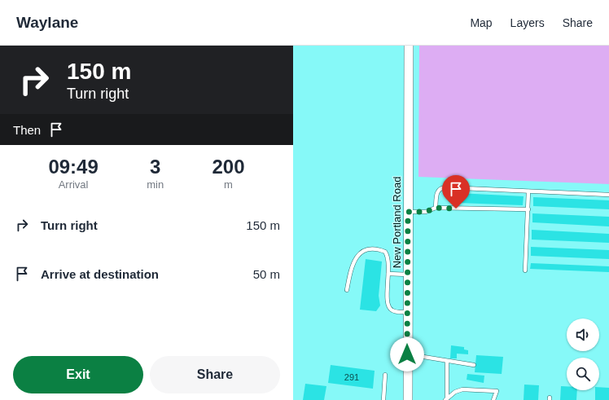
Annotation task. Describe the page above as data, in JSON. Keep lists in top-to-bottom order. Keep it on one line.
{"streets":{"street":["New Portland Road"]},"house_numbers":["291"],"page":{"header":"Waylane","nav":["Map","Layers","Share"],"turn":["150 m","Turn right"],"then":"Then","eta":["09:49","Arrival","3","min","200","m"],"list":[{"name":"Turn right","value":"150 m"},{"name":"Arrive at destination","value":"50 m"}],"buttons":["Exit","Share"]}}
